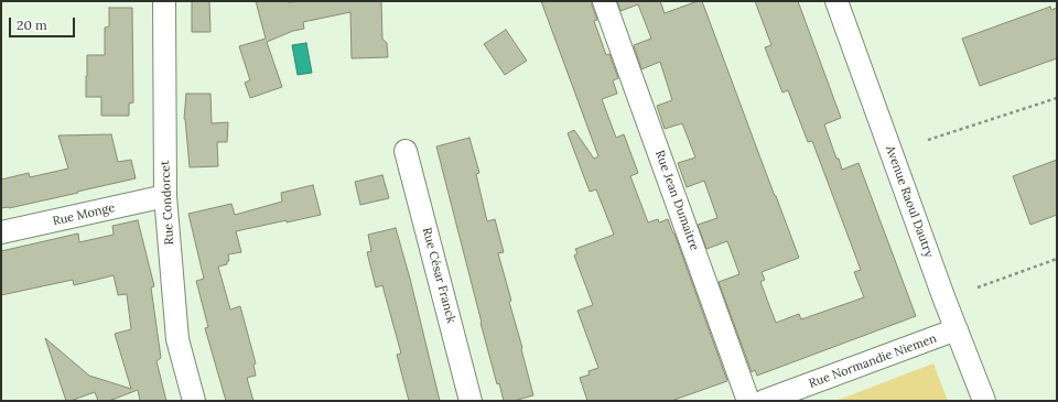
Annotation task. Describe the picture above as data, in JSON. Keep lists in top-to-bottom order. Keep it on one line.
{"streets":{"street":["Rue Jean Dumaitre","Avenue Raoul Dautry","Rue Condorcet","Rue Monge","Rue César Franck","Rue Normandie Niemen"]},"crossings":[["Avenue Raoul Dautry","Rue Normandie Niemen"],["Rue Condorcet","Rue Monge"]],"scale_bar":"20 m"}
